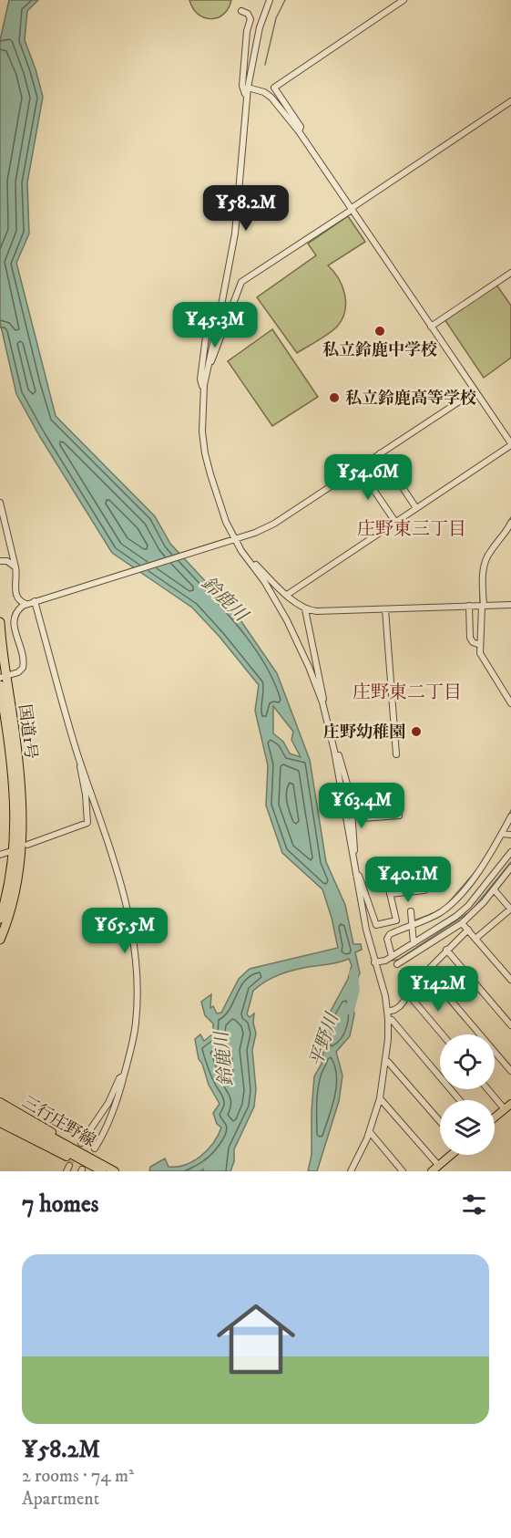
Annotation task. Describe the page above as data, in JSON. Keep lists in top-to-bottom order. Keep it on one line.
{"streets":{"highway":["国道1号"],"main road":["三行庄野線"]},"districts":["庄野東三丁目","庄野東二丁目"],"water":["鈴鹿川","平野川"],"places":["私立鈴鹿中学校","私立鈴鹿高等学校","庄野幼稚園"],"page":{"price":["¥58.2M","¥45.3M","¥54.6M","¥63.4M","¥40.1M","¥65.5M","¥142M"],"heading":"7 homes","list":[{"name":"¥58.2M","note":"2 rooms · 74 m² · Apartment"}]}}
